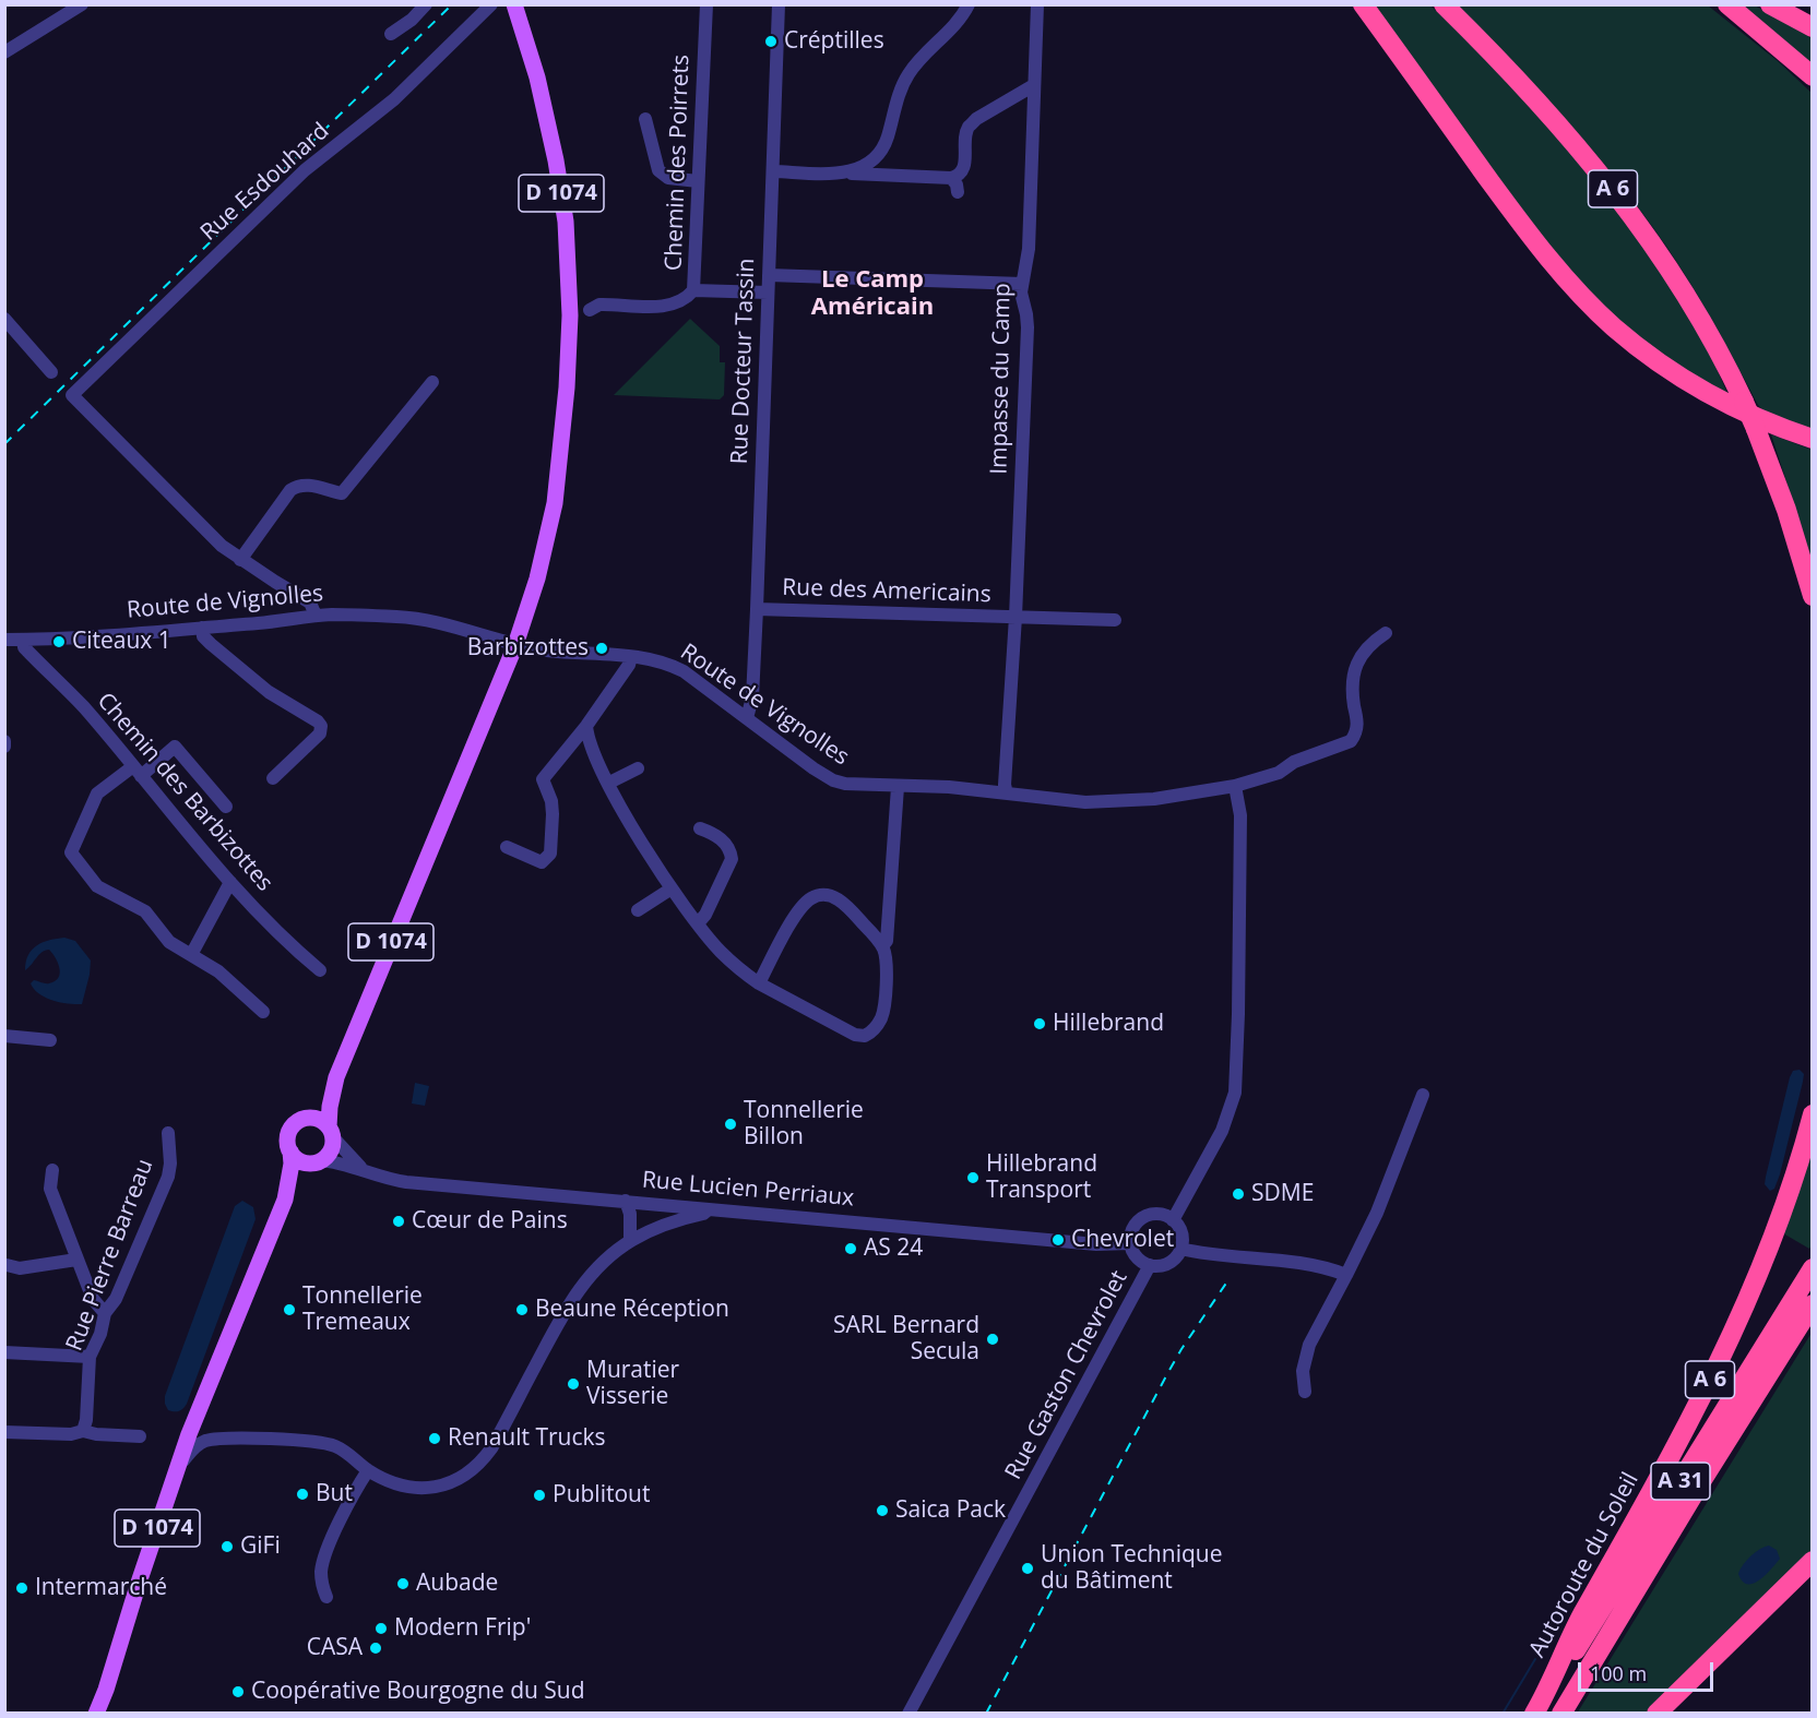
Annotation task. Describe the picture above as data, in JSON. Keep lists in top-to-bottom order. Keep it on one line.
{"streets":{"highway":["A 6","A 31","Autoroute du Soleil"],"main road":["D 1074"],"street":["Chemin des Poirrets","Rue Esdouhard","Rue Docteur Tassin","Impasse du Camp","Rue des Americains","Route de Vignolles","Chemin des Barbizottes","Rue Lucien Perriaux","Rue Pierre Barreau","Rue Gaston Chevrolet"]},"crossings":[["D 1074","Route de Vignolles"],["D 1074","Rue Lucien Perriaux"],["Rue Docteur Tassin","Rue des Americains"],["Rue Docteur Tassin","Route de Vignolles"],["Impasse du Camp","Rue des Americains"],["Impasse du Camp","Route de Vignolles"],["Route de Vignolles","Chemin des Barbizottes"],["Rue Lucien Perriaux","Rue Gaston Chevrolet"],["A 31","Autoroute du Soleil"]],"districts":["Le Camp Américain"],"places":["Créptilles","Citeaux 1","Barbizottes","Hillebrand","Tonnellerie Billon","Hillebrand Transport","SDME","Cœur de Pains","Chevrolet","AS 24","Tonnellerie Tremeaux","Beaune Réception","SARL Bernard Secula","Muratier Visserie","Renault Trucks","But","Publitout","Saica Pack","GiFi","Union Technique du Bâtiment","Aubade","Intermarché","Modern Frip'","CASA","Coopérative Bourgogne du Sud"],"scale_bar":"100 m"}
